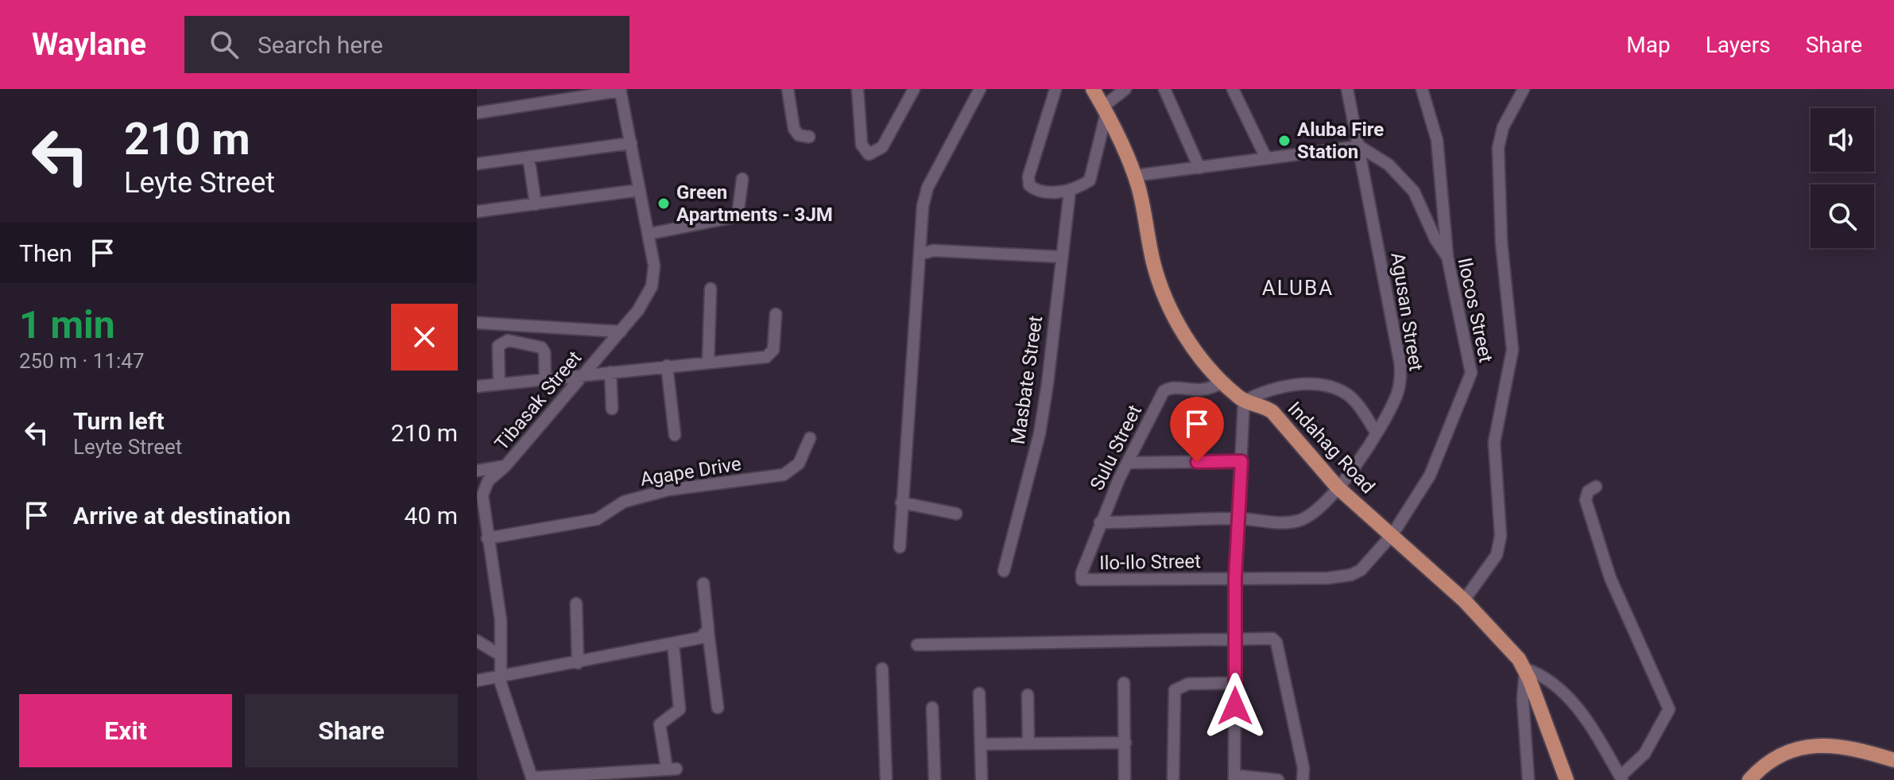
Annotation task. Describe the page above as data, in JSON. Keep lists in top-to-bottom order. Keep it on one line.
{"streets":{"main road":["Indahag Road"],"street":["Ilocos Street","Agusan Street","Masbate Street","Tibasak Street","Sulu Street","Agape Drive","Ilo-Ilo Street"]},"crossings":[["Ilocos Street","Agusan Street"],["Ilocos Street","Indahag Road"],["Ilocos Street","Ilo-Ilo Street"],["Agusan Street","Sulu Street"],["Agusan Street","Indahag Road"],["Tibasak Street","Agape Drive"],["Sulu Street","Indahag Road"],["Sulu Street","Ilo-Ilo Street"],["Indahag Road","Ilo-Ilo Street"]],"districts":["ALUBA"],"places":["Aluba Fire Station","Green Apartments - 3JM"],"page":{"header":"Waylane","search":"Search here","nav":["Map","Layers","Share"],"turn":["210 m","Leyte Street"],"then":"Then","heading":["1 min","250 m · 11:47"],"list":[{"name":"Turn left","note":"Leyte Street","value":"210 m"},{"name":"Arrive at destination","value":"40 m"}],"buttons":["Exit","Share"]}}
